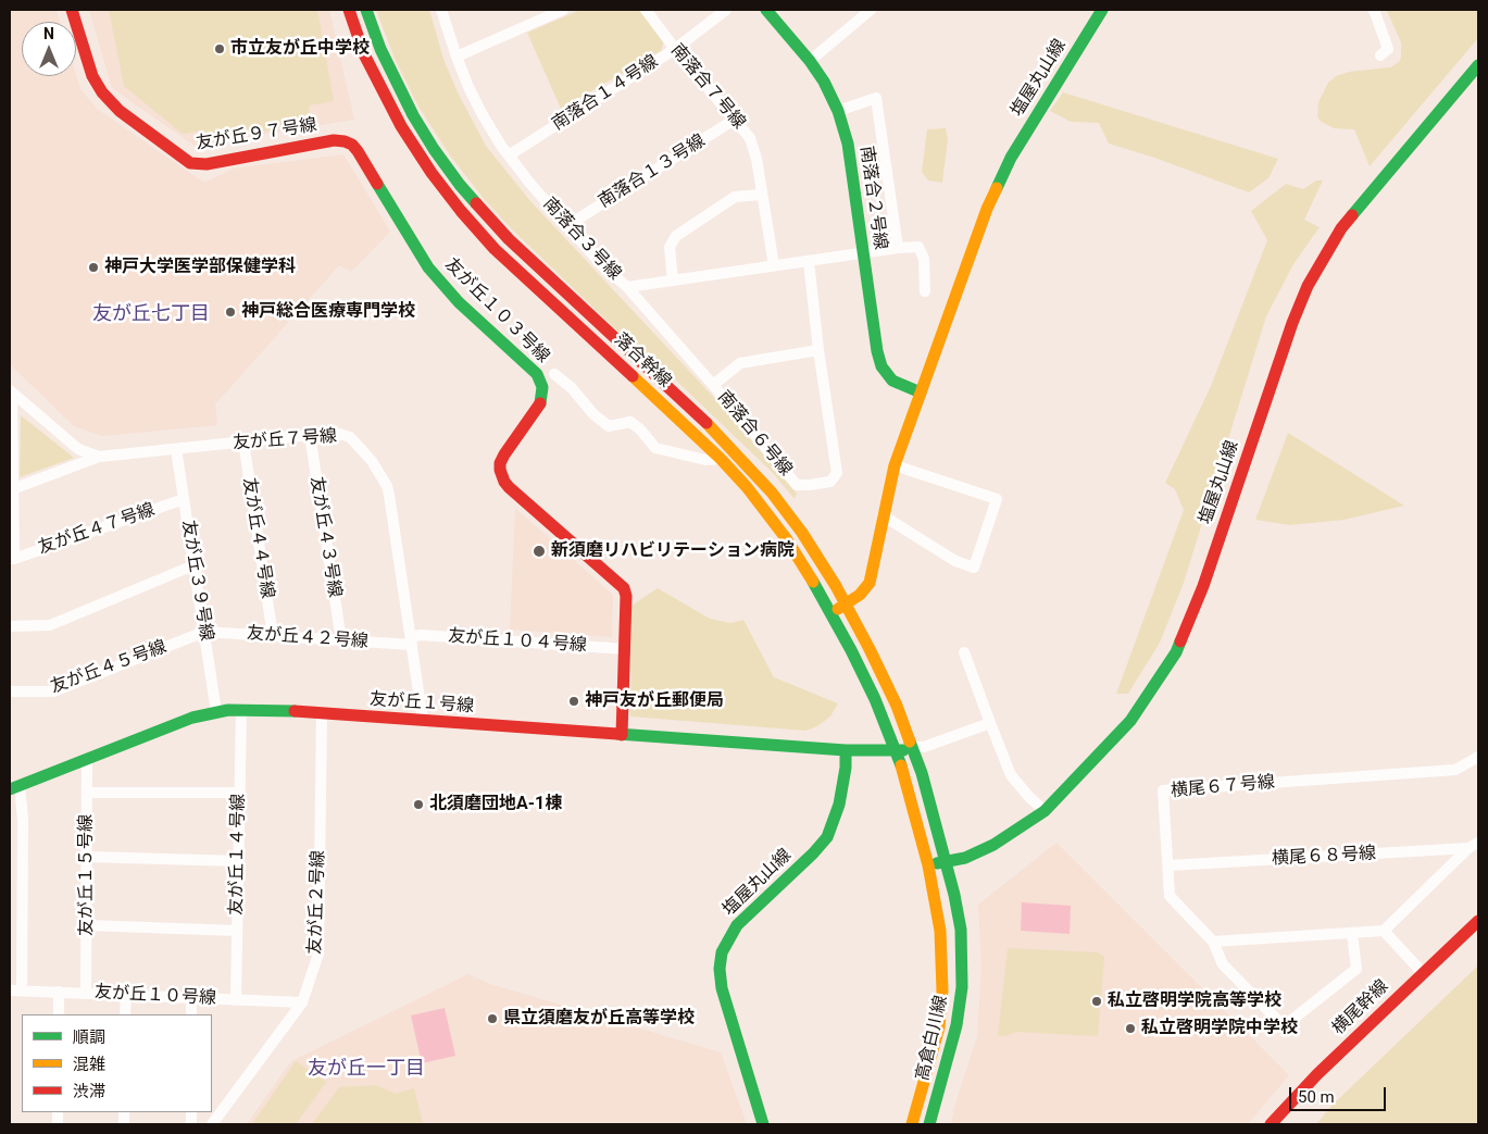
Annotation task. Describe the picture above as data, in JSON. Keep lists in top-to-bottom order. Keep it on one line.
{"streets":{"street":["塩屋丸山線","南落合７号線","南落合１４号線","友が丘９７号線","南落合１３号線","南落合２号線","南落合３号線","友が丘１０３号線","落合幹線","南落合６号線","友が丘７号線","友が丘４７号線","友が丘４３号線","友が丘４４号線","友が丘３９号線","友が丘４２号線","友が丘１０４号線","友が丘４５号線","友が丘１号線","横尾６７号線","友が丘１４号線","横尾６８号線","友が丘１５号線","友が丘２号線","友が丘１０号線","横尾幹線","高倉白川線"]},"crossings":[["塩屋丸山線","南落合２号線"],["塩屋丸山線","落合幹線"],["塩屋丸山線","友が丘１号線"],["塩屋丸山線","高倉白川線"],["南落合７号線","南落合１４号線"],["南落合７号線","南落合１３号線"],["南落合７号線","南落合３号線"],["南落合１４号線","南落合３号線"],["友が丘９７号線","友が丘１０３号線"],["南落合１３号線","南落合３号線"],["南落合２号線","南落合３号線"],["南落合３号線","南落合６号線"],["友が丘１０３号線","友が丘１０４号線"],["友が丘１０３号線","友が丘１号線"],["友が丘７号線","友が丘４３号線"],["友が丘７号線","友が丘４４号線"],["友が丘７号線","友が丘３９号線"],["友が丘７号線","友が丘４２号線"],["友が丘７号線","友が丘１０４号線"],["友が丘７号線","友が丘１号線"],["友が丘４７号線","友が丘３９号線"],["友が丘４３号線","友が丘４２号線"],["友が丘４４号線","友が丘４２号線"],["友が丘３９号線","友が丘４２号線"],["友が丘３９号線","友が丘４５号線"],["友が丘３９号線","友が丘１号線"],["友が丘４２号線","友が丘１０４号線"],["友が丘４２号線","友が丘４５号線"],["友が丘１号線","友が丘１４号線"],["友が丘１号線","友が丘１５号線"],["友が丘１号線","友が丘２号線"],["横尾６７号線","横尾６８号線"],["友が丘１４号線","友が丘１０号線"],["友が丘１５号線","友が丘１０号線"],["友が丘２号線","友が丘１０号線"]],"districts":["友が丘七丁目","友が丘一丁目"],"places":["市立友が丘中学校","神戸大学医学部保健学科","神戸総合医療専門学校","新須磨リハビリテーション病院","神戸友が丘郵便局","北須磨団地A-1棟","私立啓明学院高等学校","県立須磨友が丘高等学校","私立啓明学院中学校"],"legend":["順調","混雑","渋滞"],"scale_bar":"50 m","north":"top"}
